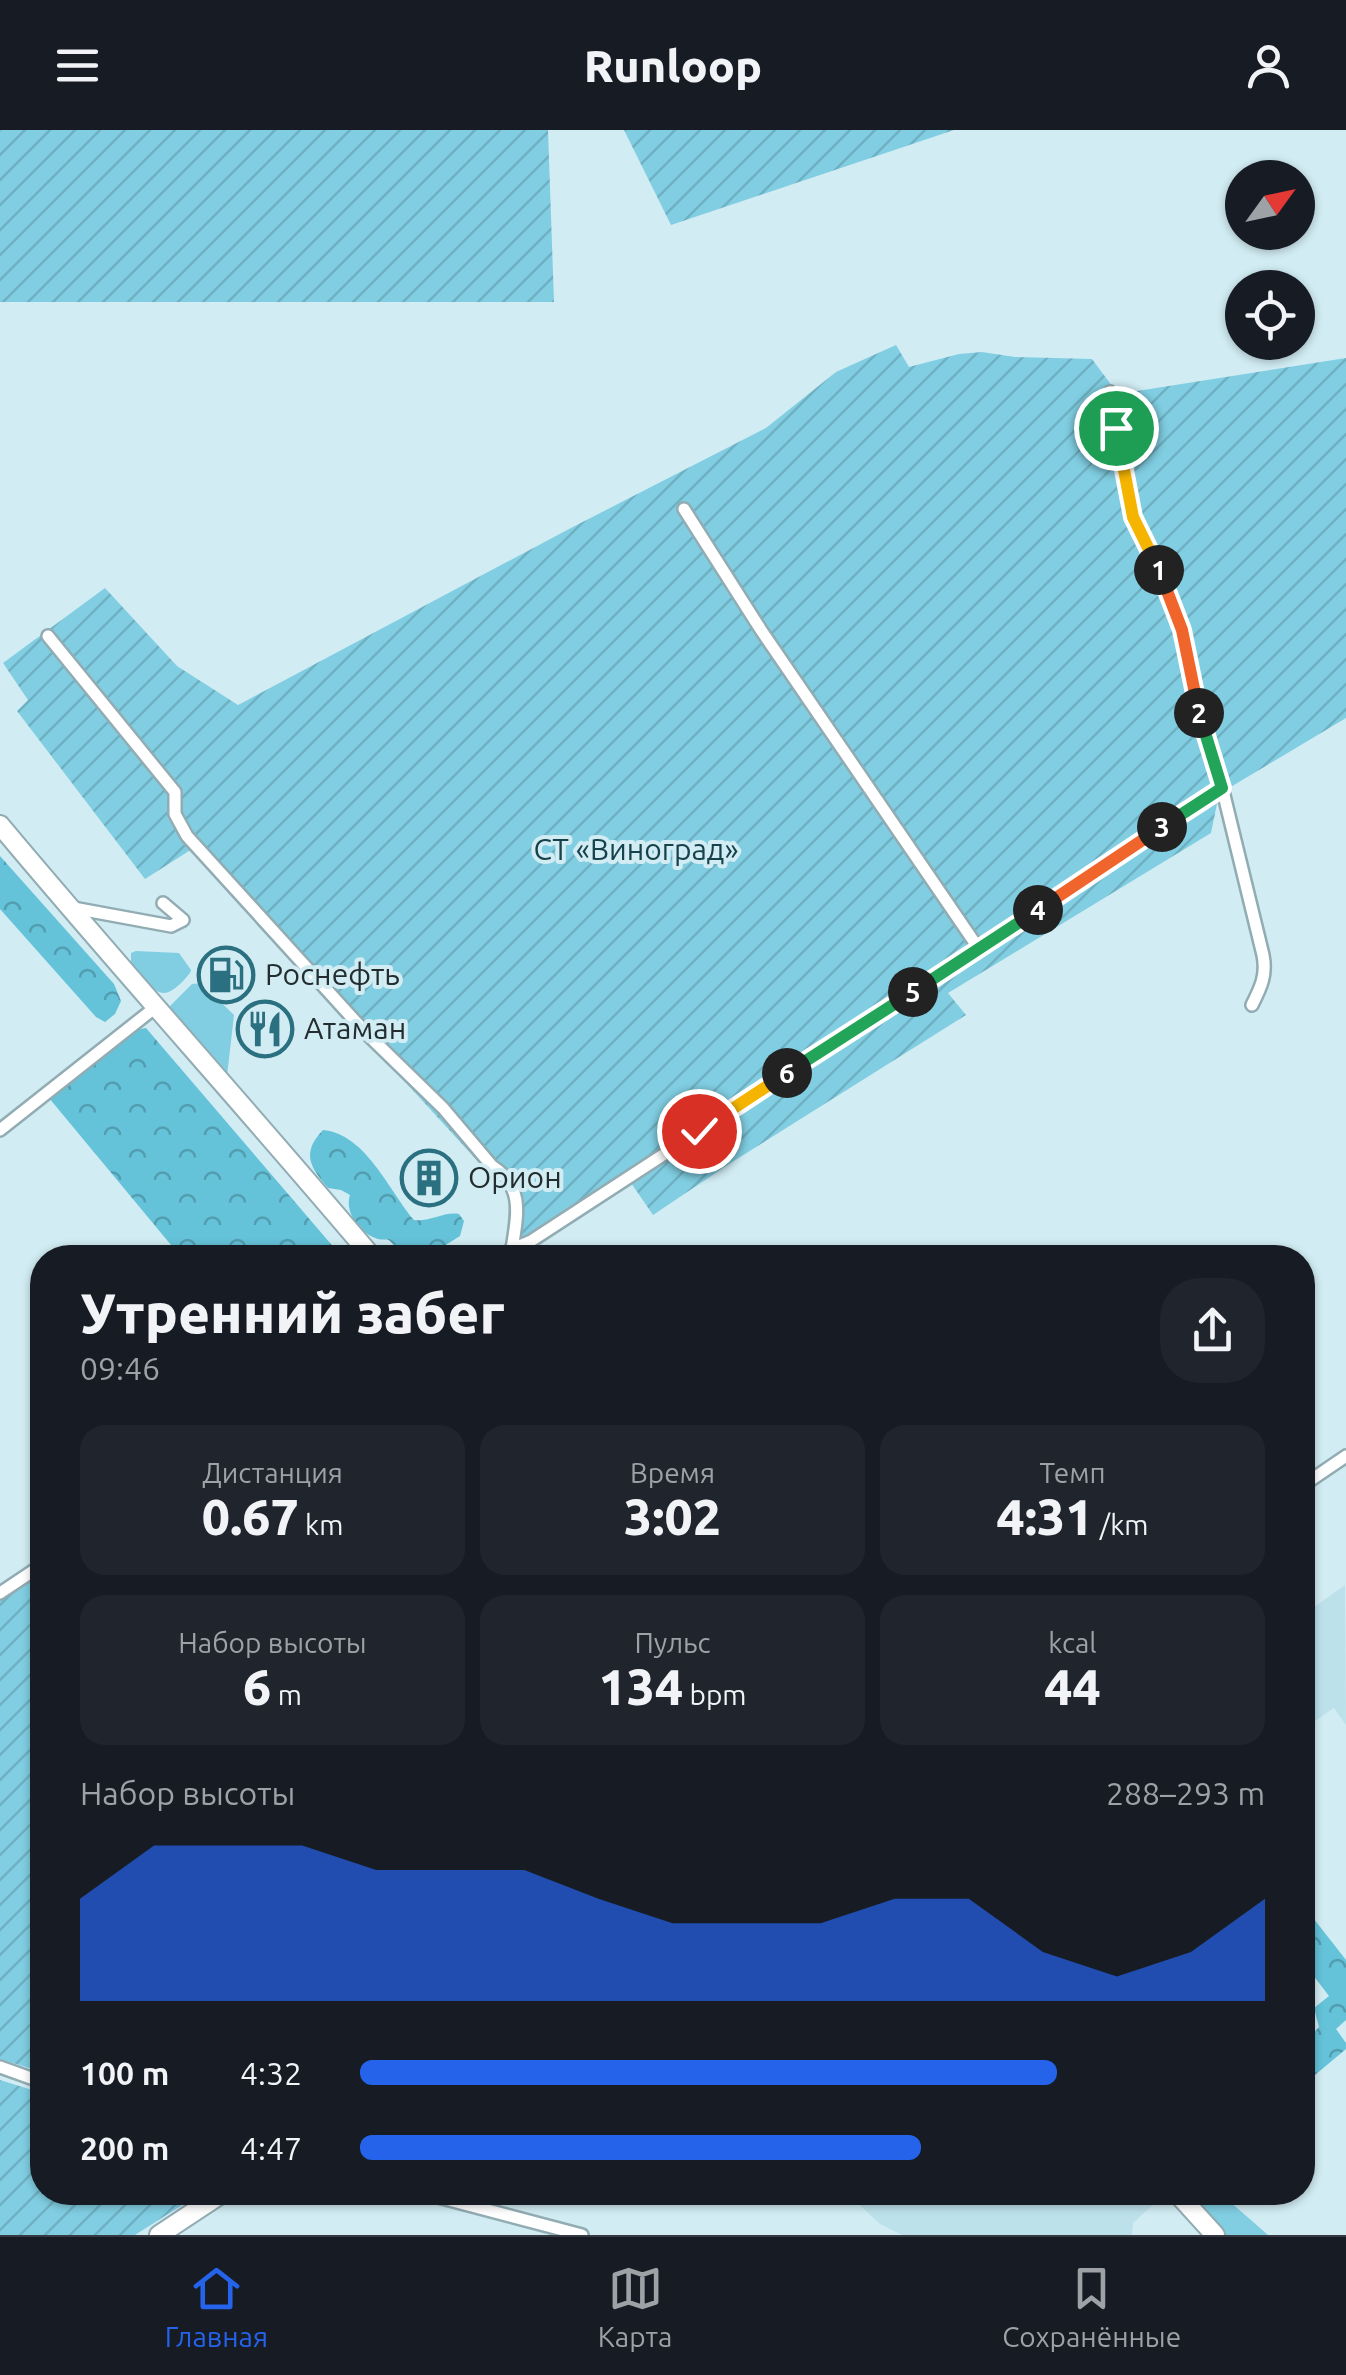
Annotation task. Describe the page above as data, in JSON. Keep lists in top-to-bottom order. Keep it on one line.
{"parks":["СТ «Виноград»"],"places":{"fuel station":["Роснефть"],"restaurant":["Атаман"],"building":["Орион"]},"north":"top right","page":{"header":"Runloop","pins":["1","2","3","4","5","6"],"heading":["Утренний забег","09:46"],"stats":[["Дистанция","0.67 km"],["Время","3:02"],["Темп","4:31 /km"],["Набор высоты","6 m"],["Пульс","134 bpm"],["kcal","44"]],"chart":["Набор высоты","288–293 m"],"list":[{"name":"100 m","note":"4:32"},{"name":"200 m","note":"4:47"}],"tabs":["Главная","Карта","Сохранённые"]}}
